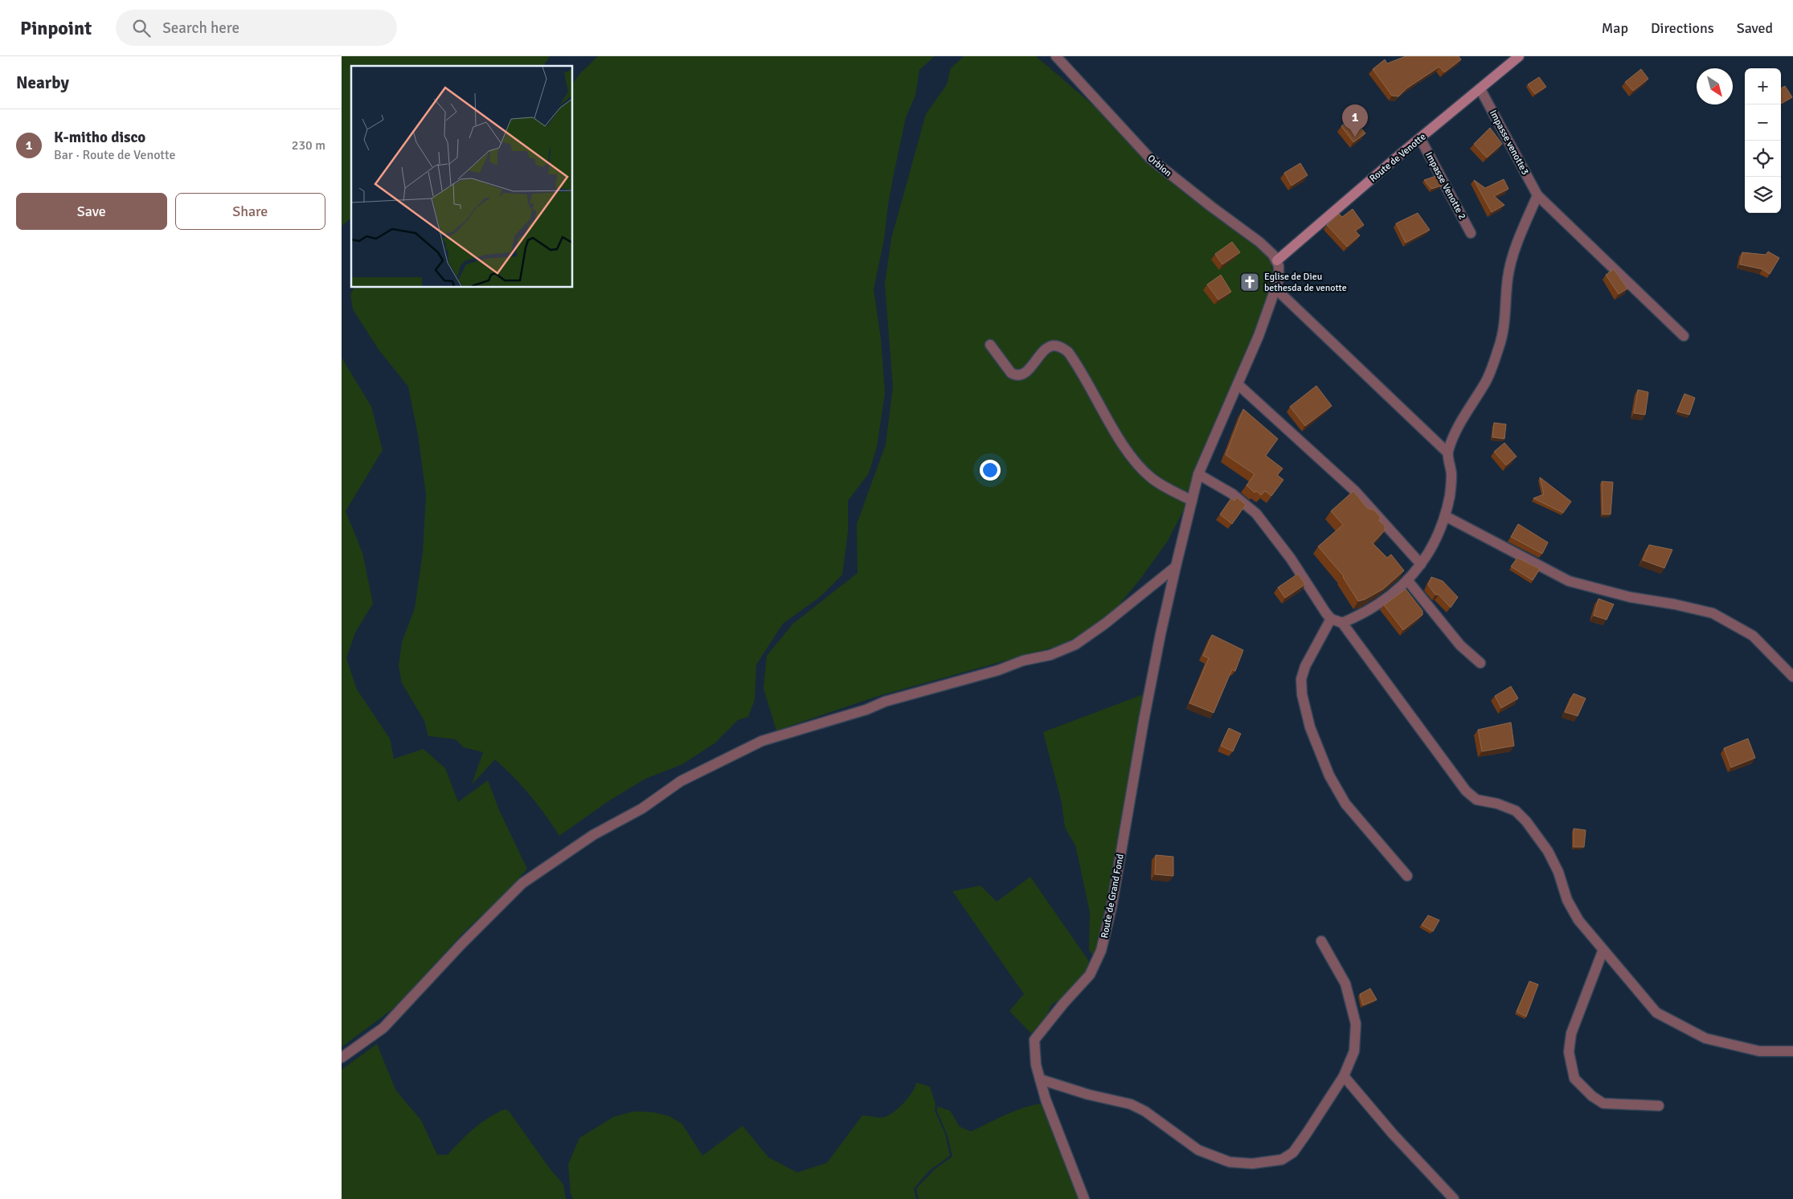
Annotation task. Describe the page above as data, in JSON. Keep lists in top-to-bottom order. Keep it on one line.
{"streets":{"street":["Impasse venotte3","Route de Venotte","Orbion","Impasse Venotte 2","Route de Grand Fond"]},"crossings":[["Impasse venotte3","Route de Venotte"],["Route de Venotte","Orbion"],["Route de Venotte","Impasse Venotte 2"],["Route de Venotte","Route de Grand Fond"],["Orbion","Route de Grand Fond"]],"places":{"church":["Eglise de Dieu bethesda de venotte"]},"north":"bottom right","page":{"header":"Pinpoint","search":"Search here","nav":["Map","Directions","Saved"],"heading":"Nearby","map_buttons":["+","−"],"pins":"1","list":[{"mark":"1","name":"K-mitho disco","note":"Bar · Route de Venotte","value":"230 m"}],"buttons":["Save","Share"]}}
